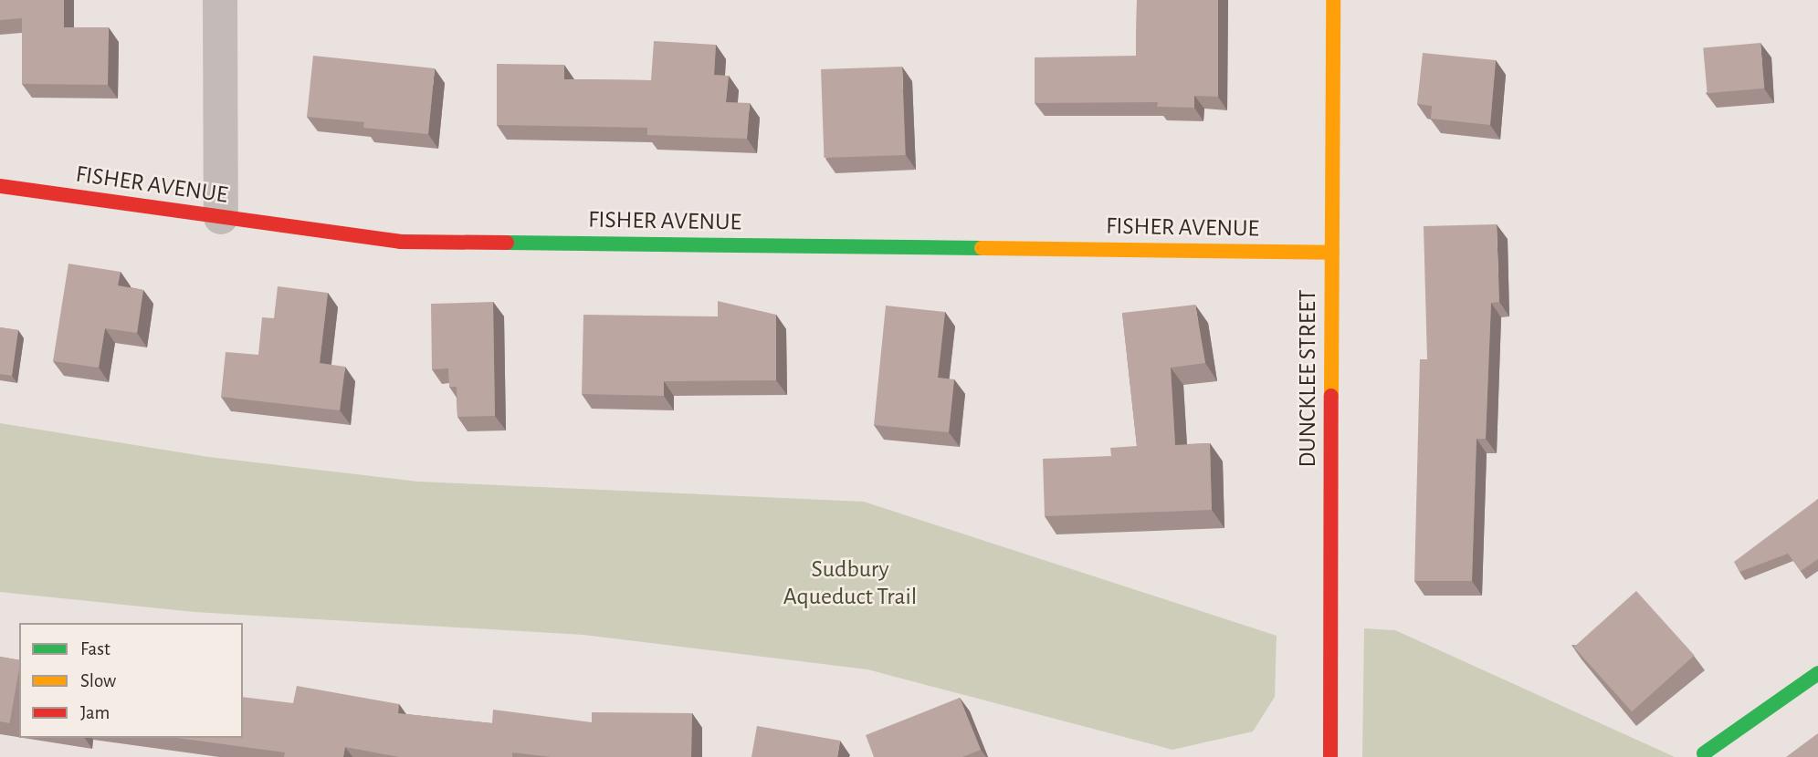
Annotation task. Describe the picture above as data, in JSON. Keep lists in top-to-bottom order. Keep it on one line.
{"streets":{"street":["FISHER AVENUE","DUNCKLEE STREET"]},"crossings":[["FISHER AVENUE","DUNCKLEE STREET"]],"parks":["Sudbury Aqueduct Trail"],"legend":["Fast","Slow","Jam"]}
